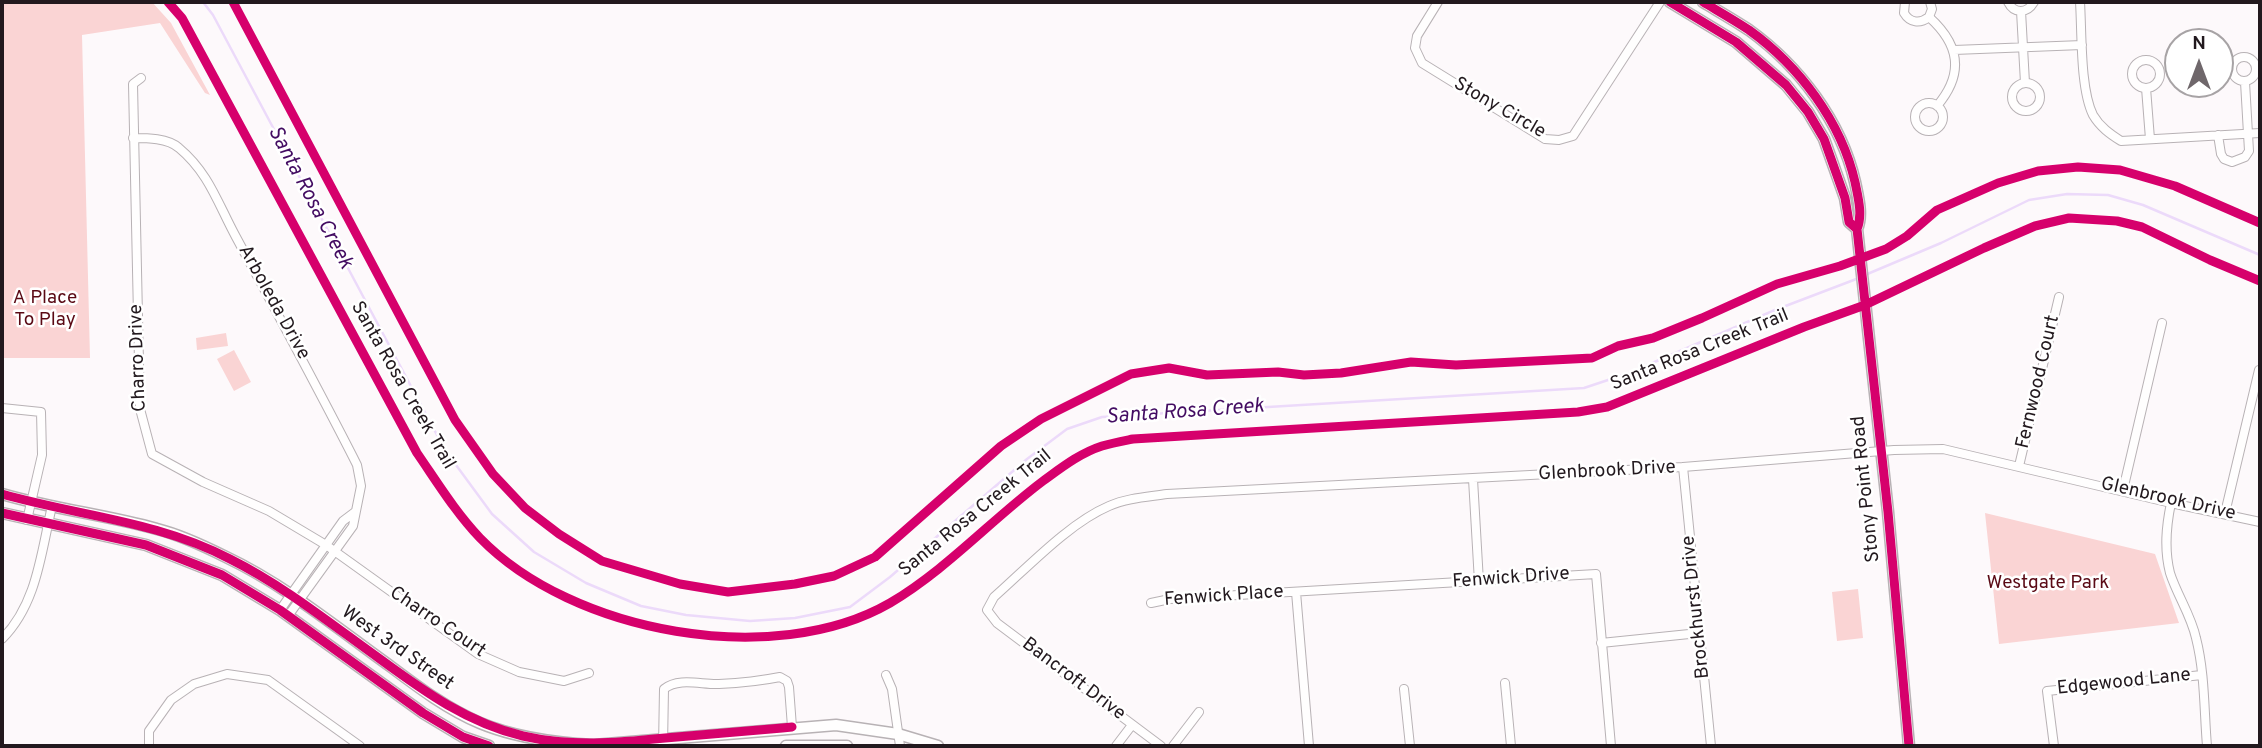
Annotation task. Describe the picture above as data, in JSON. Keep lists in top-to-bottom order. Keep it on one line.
{"streets":{"main road":["Stony Point Road","West 3rd Street"],"street":["Stony Circle","Arboleda Drive","Charro Drive","Fernwood Court","Glenbrook Drive","Fenwick Drive","Fenwick Place","Brockhurst Drive","Charro Court","Bancroft Drive","Edgewood Lane"],"cycle path":["Santa Rosa Creek Trail"]},"crossings":[["Arboleda Drive","Charro Drive"],["Arboleda Drive","Charro Court"],["Arboleda Drive","West 3rd Street"],["Charro Drive","Charro Court"],["Fernwood Court","Glenbrook Drive"],["Glenbrook Drive","Stony Point Road"],["Glenbrook Drive","Brockhurst Drive"],["Glenbrook Drive","Bancroft Drive"],["Fenwick Drive","Fenwick Place"]],"water":["Santa Rosa Creek"],"parks":["A Place To Play","Westgate Park"],"north":"top"}
